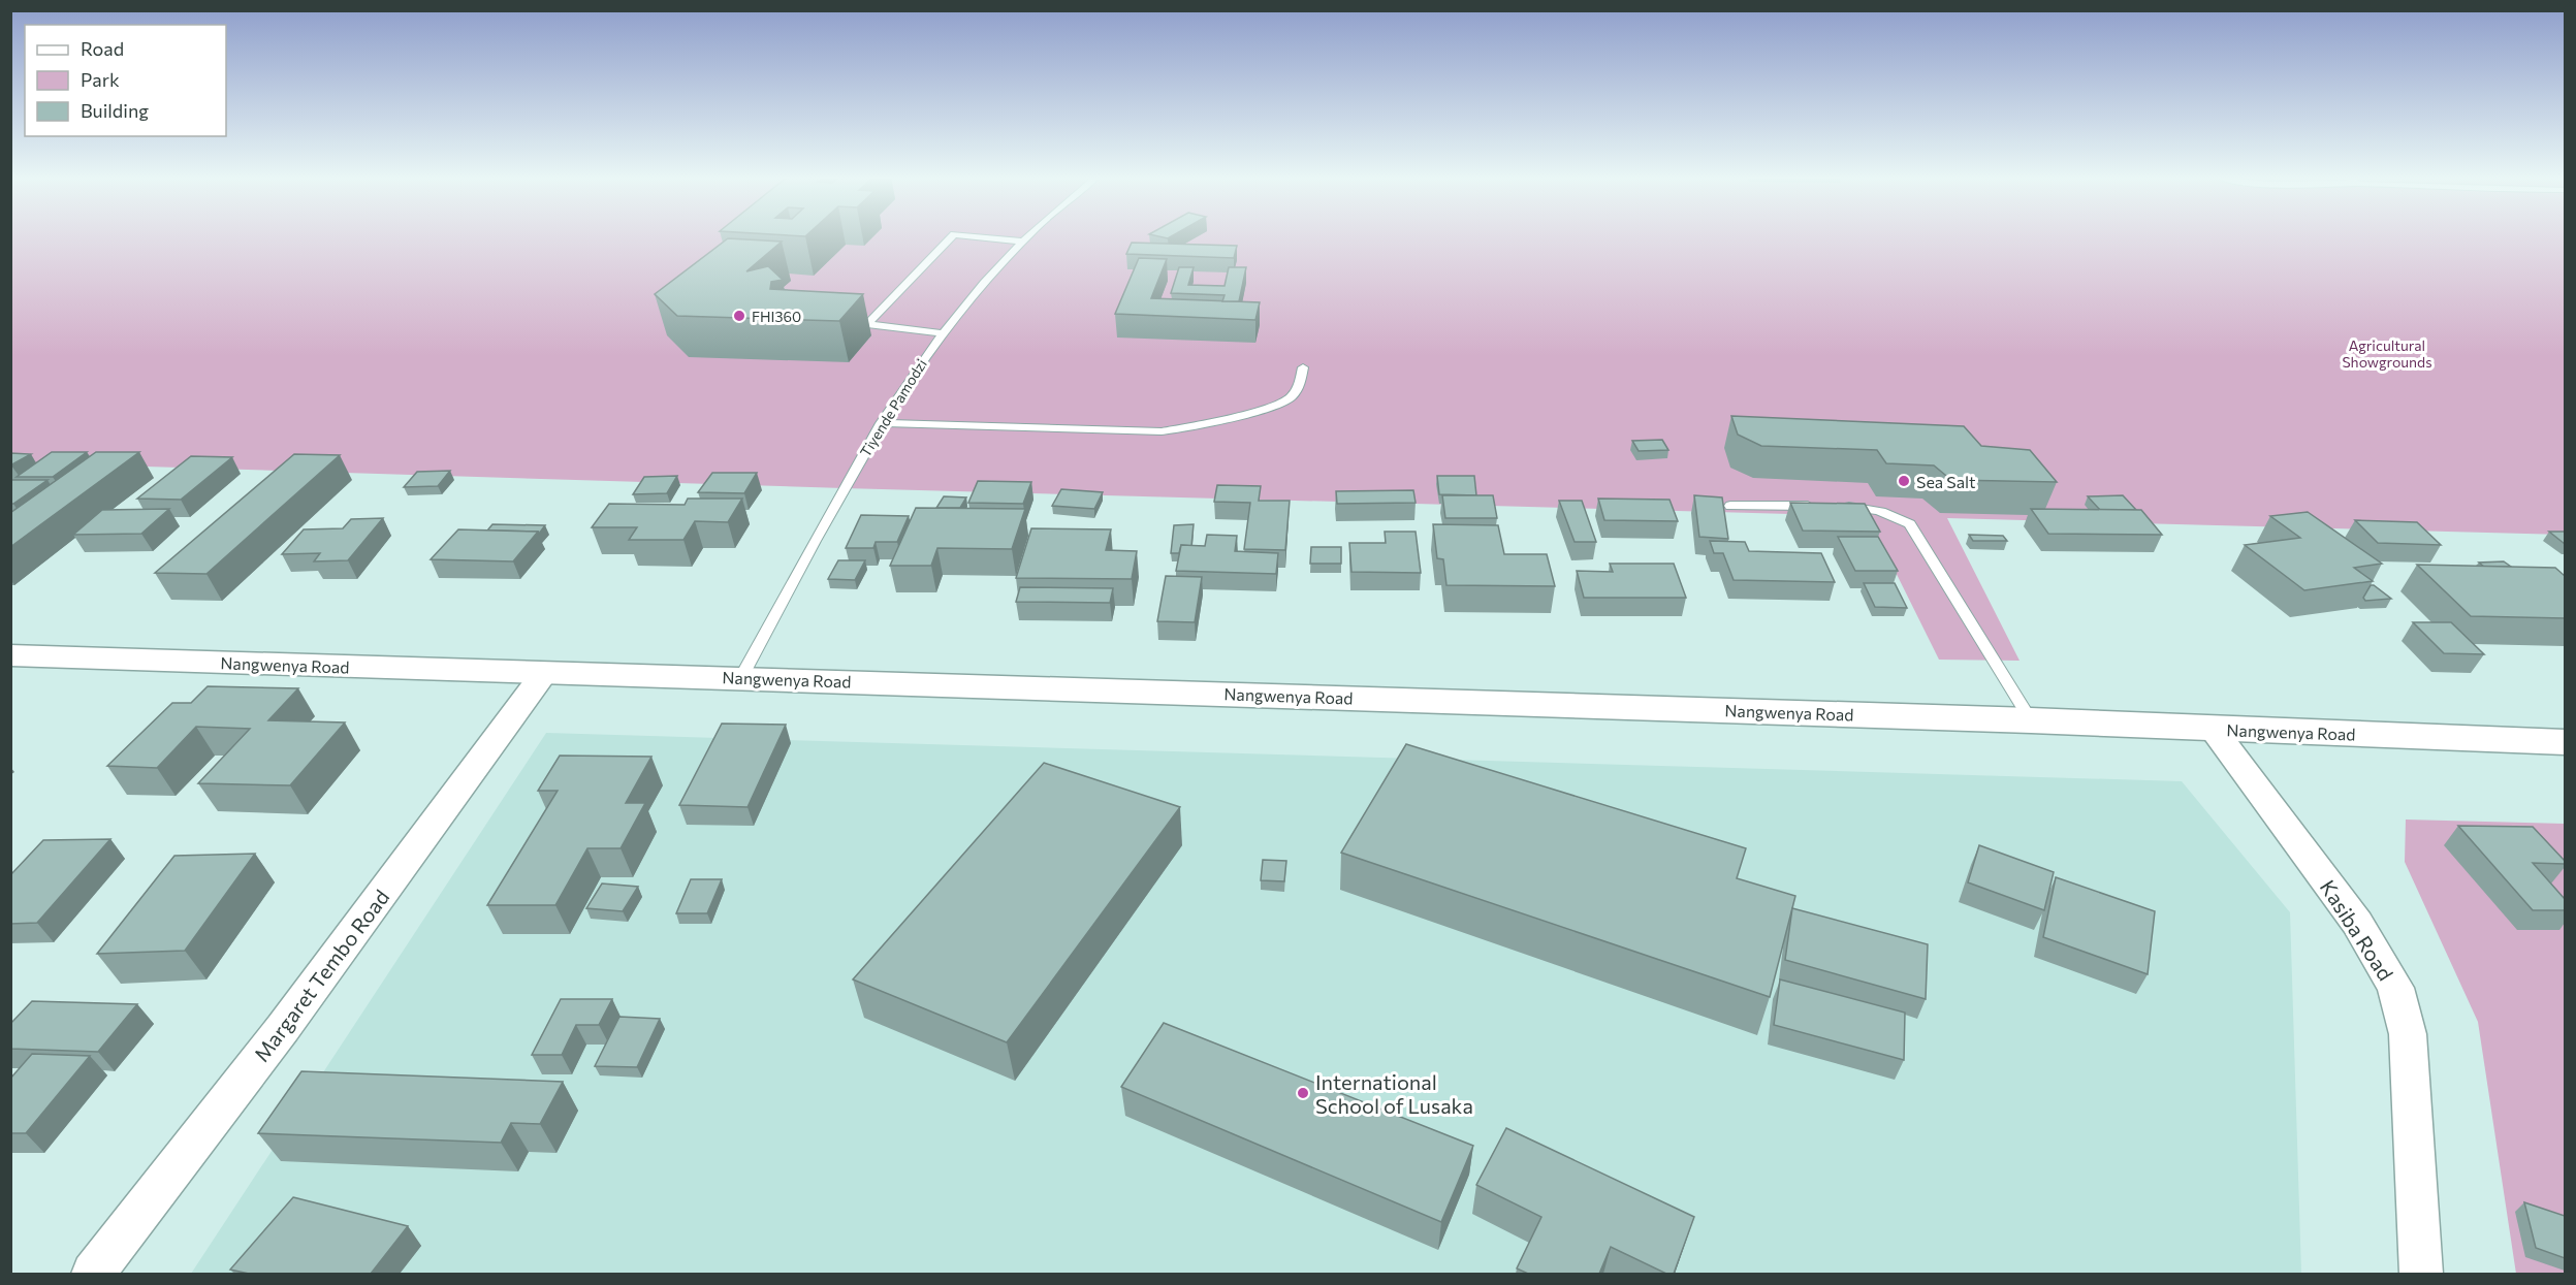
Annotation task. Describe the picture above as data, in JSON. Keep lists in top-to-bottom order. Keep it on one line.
{"streets":{"main road":["Nangwenya Road"],"street":["Kasiba Road","Margaret Tembo Road"],"lane":["Tiyende Pamodzi"]},"crossings":[["Tiyende Pamodzi","Nangwenya Road"],["Nangwenya Road","Kasiba Road"],["Nangwenya Road","Margaret Tembo Road"]],"parks":["Agricultural Showgrounds"],"places":["FHI360","Sea Salt","International School of Lusaka"],"legend":["Road","Park","Building"]}
